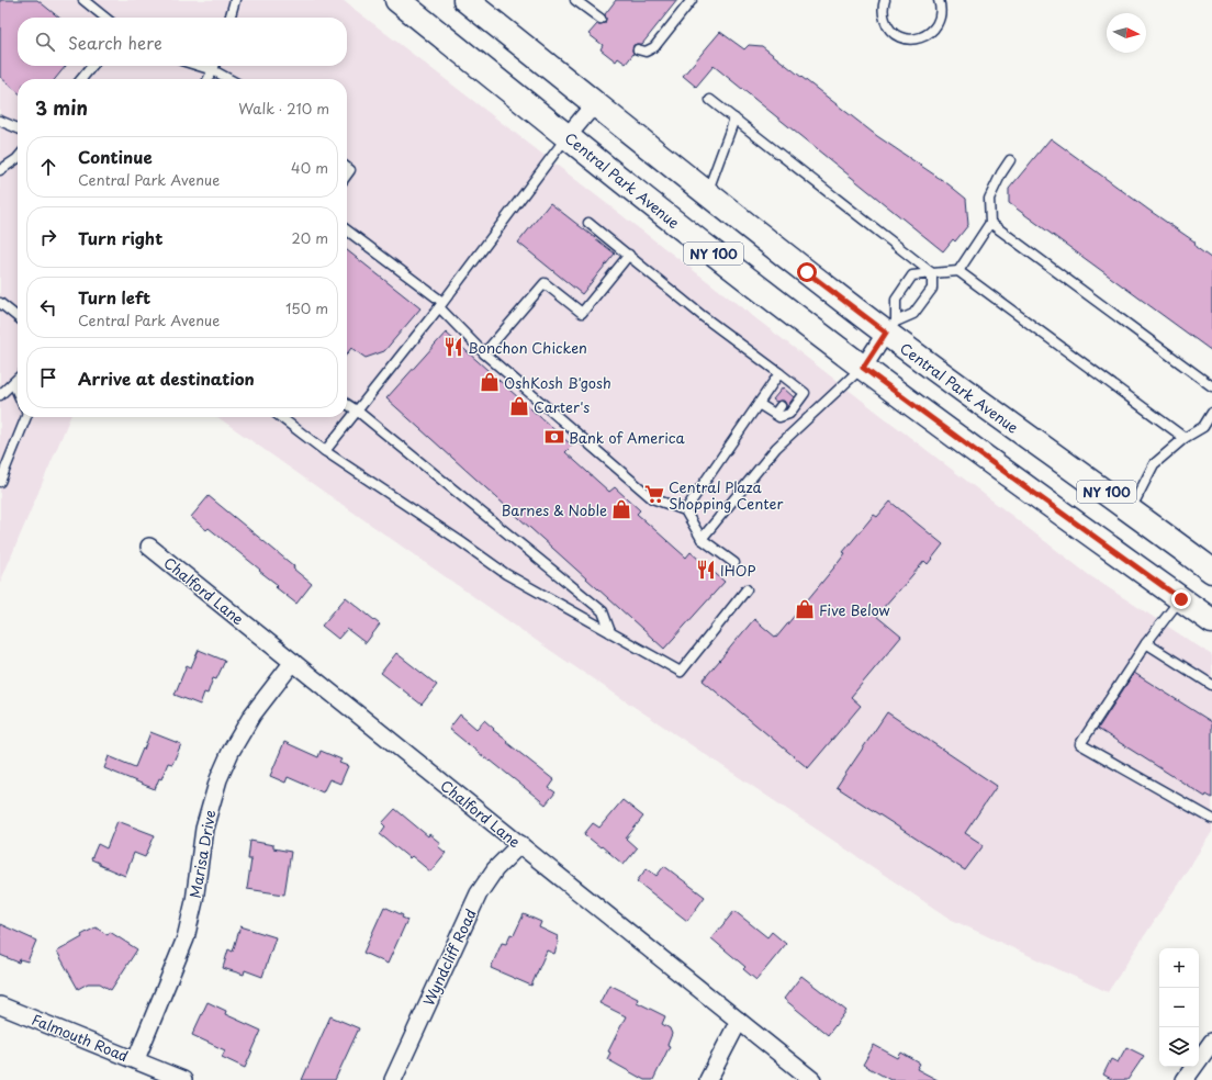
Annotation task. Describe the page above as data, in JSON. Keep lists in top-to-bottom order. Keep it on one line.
{"streets":{"main road":["Central Park Avenue","NY 100"],"street":["Chalford Lane","Marisa Drive","Wyndcliff Road","Falmouth Road"]},"crossings":[["Chalford Lane","Marisa Drive"],["Chalford Lane","Wyndcliff Road"],["Marisa Drive","Falmouth Road"]],"places":{"restaurant":["Bonchon Chicken","IHOP"],"shop":["OshKosh B'gosh","Carter's","Barnes & Noble","Five Below"],"bank":["Bank of America"],"supermarket":["Central Plaza Shopping Center"]},"north":"right","page":{"search":"Search here","heading":["3 min","Walk · 210 m"],"list":[["Continue","Central Park Avenue","40 m"],["Turn right","20 m"],["Turn left","Central Park Avenue","150 m"],"Arrive at destination"],"map_buttons":["+","−"]}}
